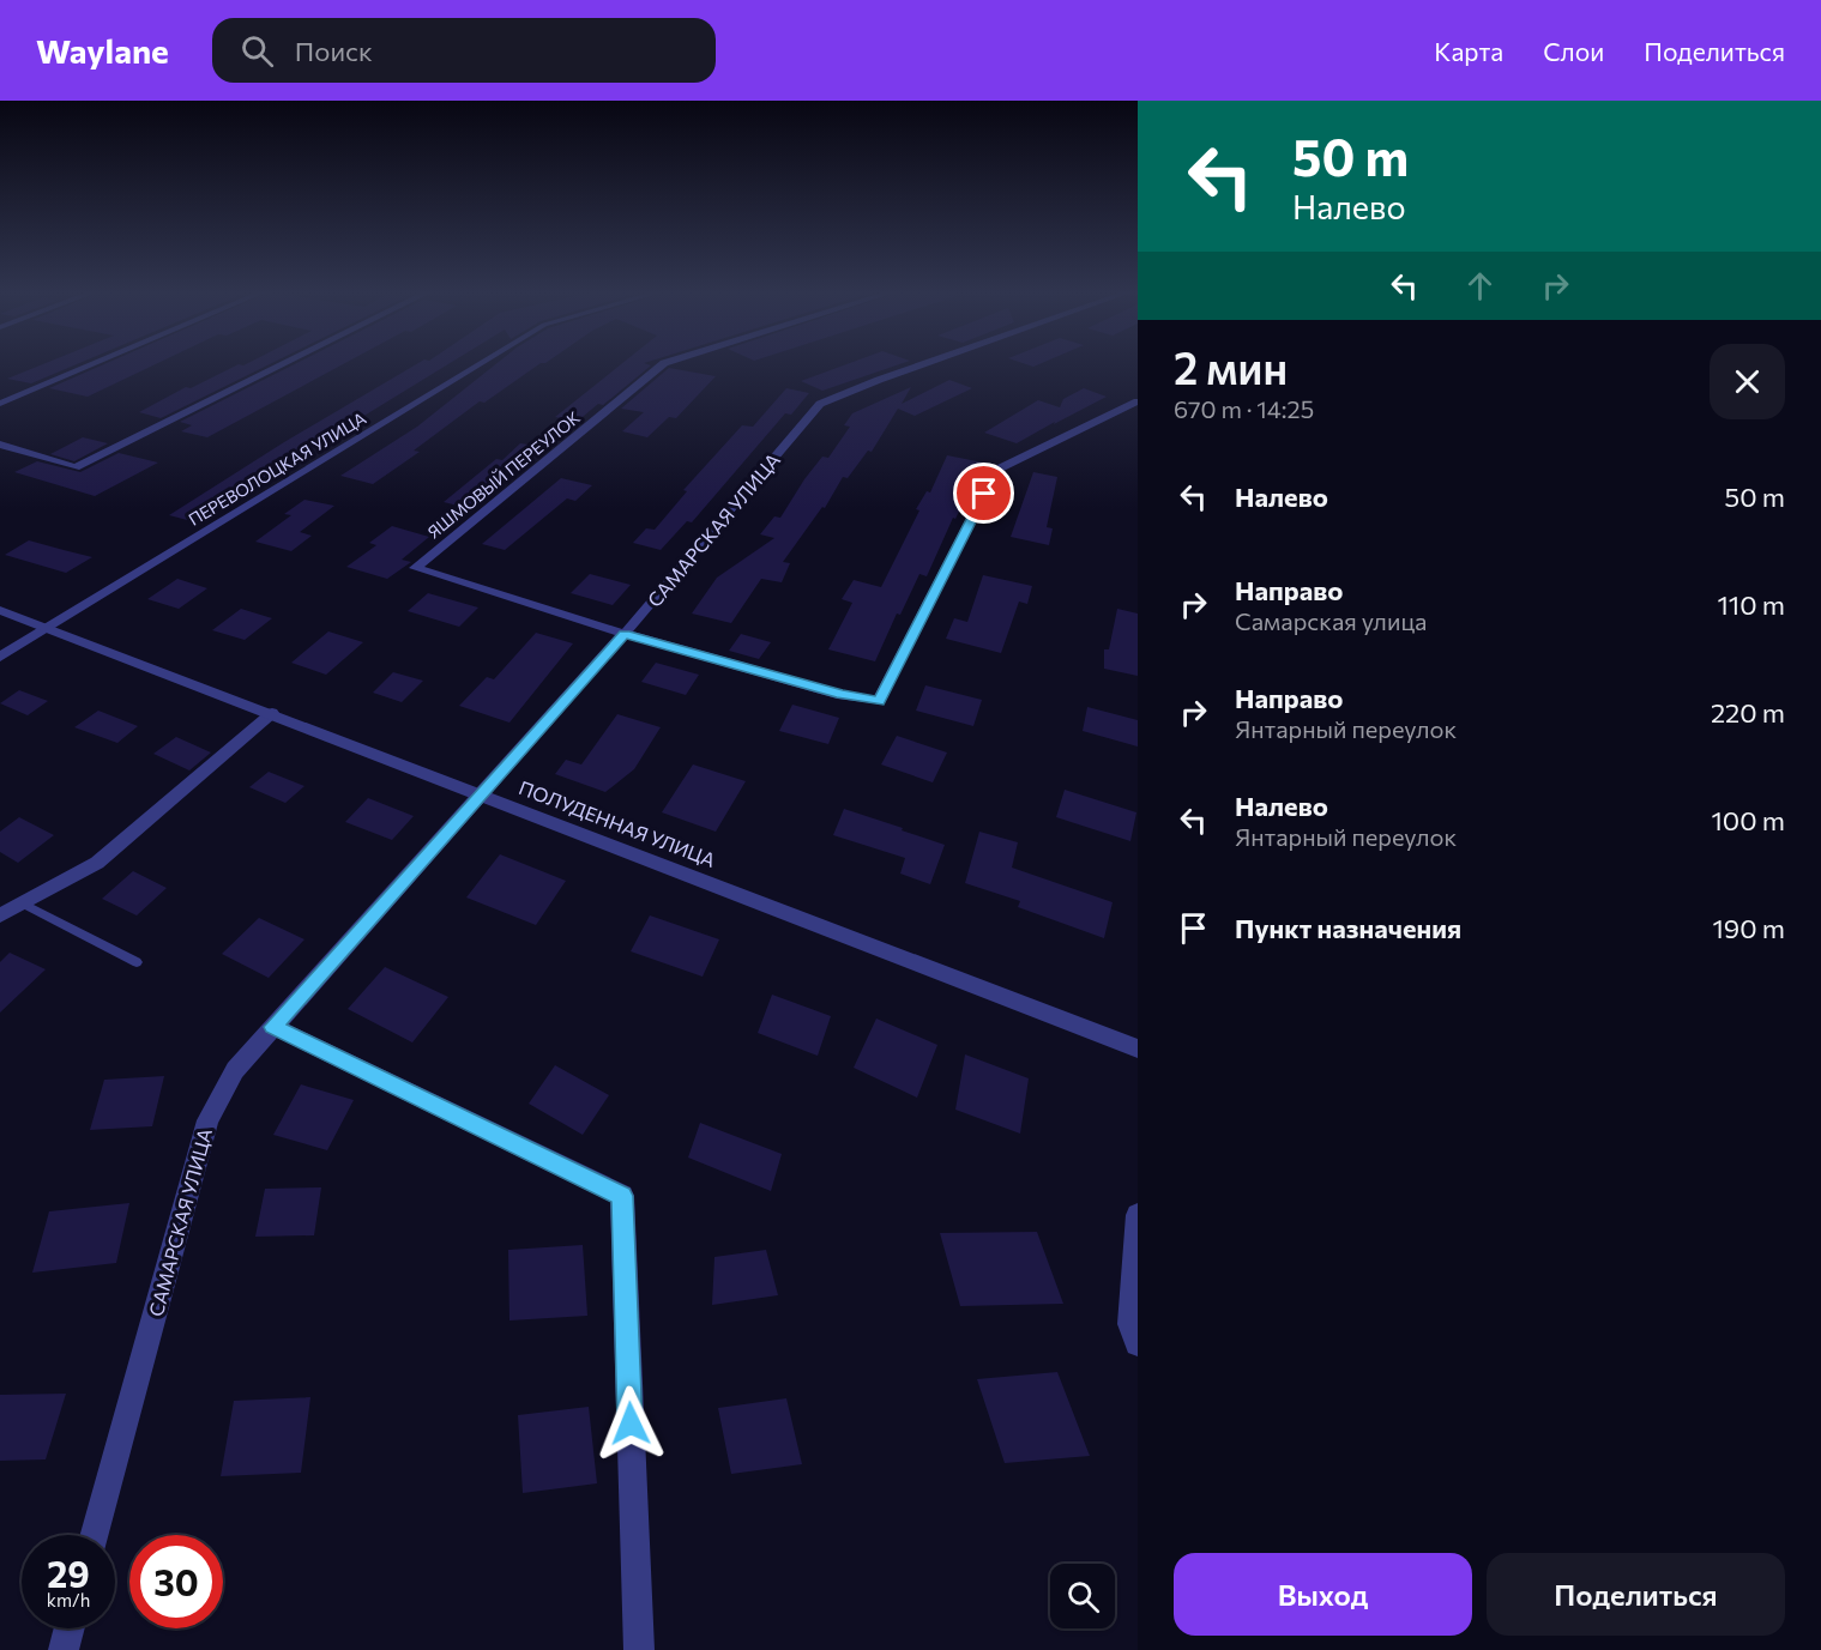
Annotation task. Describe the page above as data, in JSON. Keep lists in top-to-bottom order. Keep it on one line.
{"streets":{"street":["ПЕРЕВОЛОЦКАЯ УЛИЦА","ЯШМОВЫЙ ПЕРЕУЛОК","САМАРСКАЯ УЛИЦА","ПОЛУДЕННАЯ УЛИЦА"]},"crossings":[["ПЕРЕВОЛОЦКАЯ УЛИЦА","ПОЛУДЕННАЯ УЛИЦА"],["ЯШМОВЫЙ ПЕРЕУЛОК","САМАРСКАЯ УЛИЦА"],["САМАРСКАЯ УЛИЦА","ПОЛУДЕННАЯ УЛИЦА"]],"page":{"header":"Waylane","search":"Поиск","nav":["Карта","Слои","Поделиться"],"turn":["50 m","Налево"],"heading":["2 мин","670 m · 14:25"],"list":[{"name":"Налево","value":"50 m"},{"name":"Направо","note":"Самарская улица","value":"110 m"},{"name":"Направо","note":"Янтарный переулок","value":"220 m"},{"name":"Налево","note":"Янтарный переулок","value":"100 m"},{"name":"Пункт назначения","value":"190 m"}],"speed":"29 km/h","limit":"30","buttons":["Выход","Поделиться"]}}
